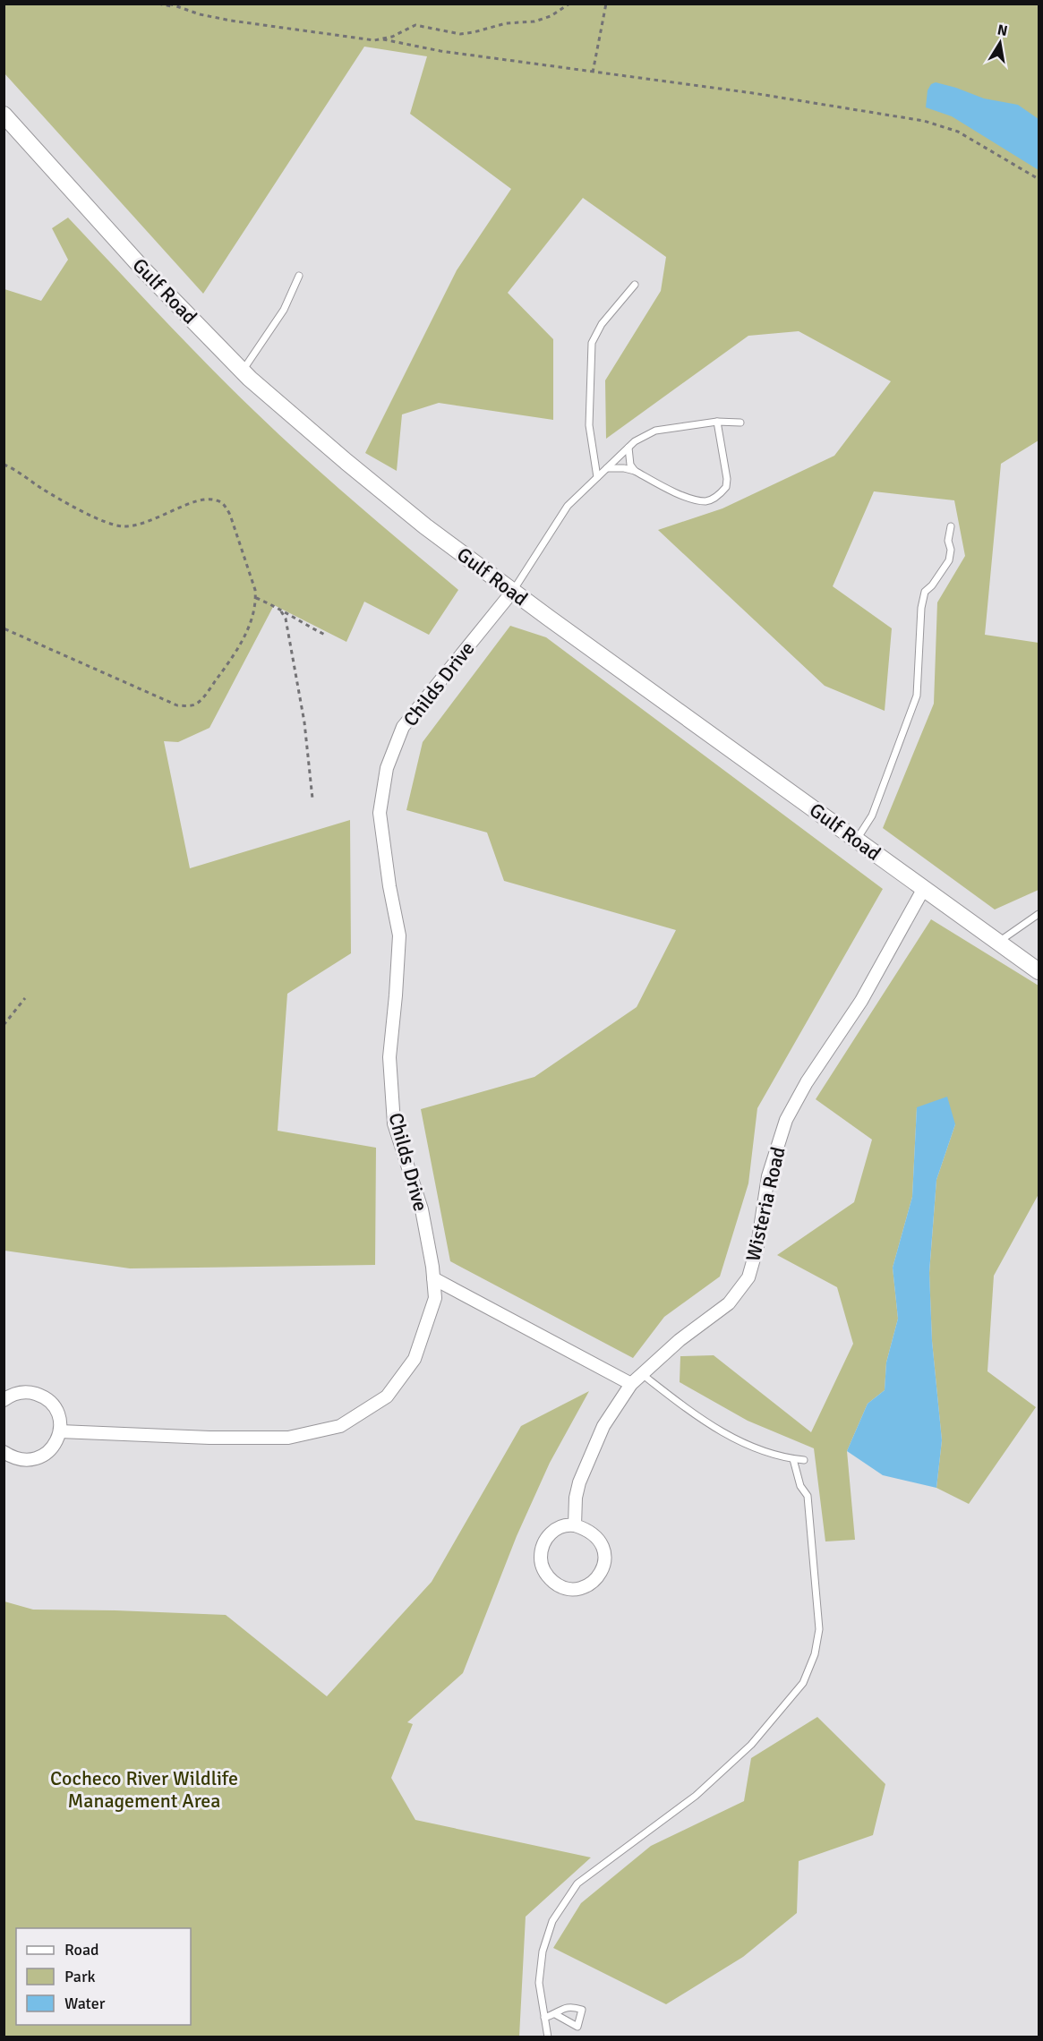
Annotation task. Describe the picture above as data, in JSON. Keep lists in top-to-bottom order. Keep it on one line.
{"streets":{"street":["Gulf Road","Childs Drive","Wisteria Road"]},"crossings":[["Gulf Road","Childs Drive"],["Gulf Road","Wisteria Road"]],"parks":["Cocheco River Wildlife Management Area"],"legend":["Road","Park","Water"],"north":"top"}
